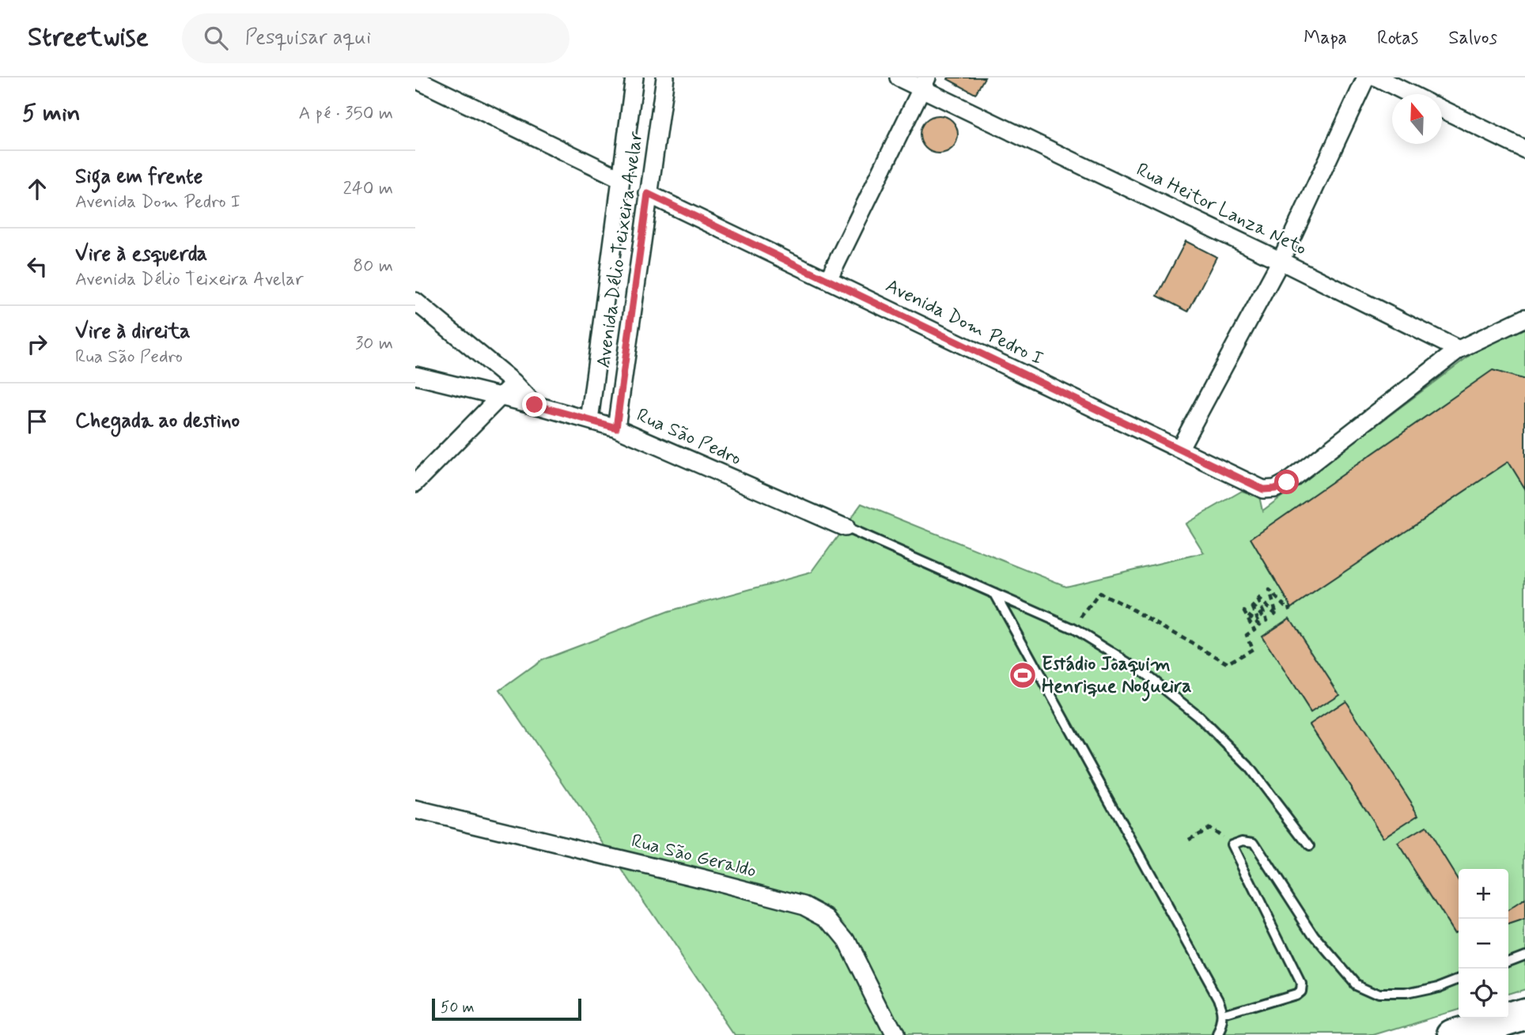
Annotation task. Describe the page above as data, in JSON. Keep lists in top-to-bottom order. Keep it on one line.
{"streets":{"street":["Rua Heitor Lanza Neto","Avenida Délio Teixeira Avelar","Avenida Dom Pedro I","Rua São Pedro","Rua São Geraldo"]},"crossings":[["Rua Heitor Lanza Neto","Avenida Dom Pedro I"],["Avenida Délio Teixeira Avelar","Avenida Dom Pedro I"],["Avenida Délio Teixeira Avelar","Rua São Pedro"]],"places":{"sports":["Estádio Joaquim Henrique Nogueira"]},"scale_bar":"50 m","north":"top","page":{"header":"Streetwise","search":"Pesquisar aqui","nav":["Mapa","Rotas","Salvos"],"heading":["5 min","A pé · 350 m"],"list":[["Siga em frente","Avenida Dom Pedro I","240 m"],["Vire à esquerda","Avenida Délio Teixeira Avelar","80 m"],["Vire à direita","Rua São Pedro","30 m"],"Chegada ao destino"],"map_buttons":["+","−"],"scale":"50 m"}}
